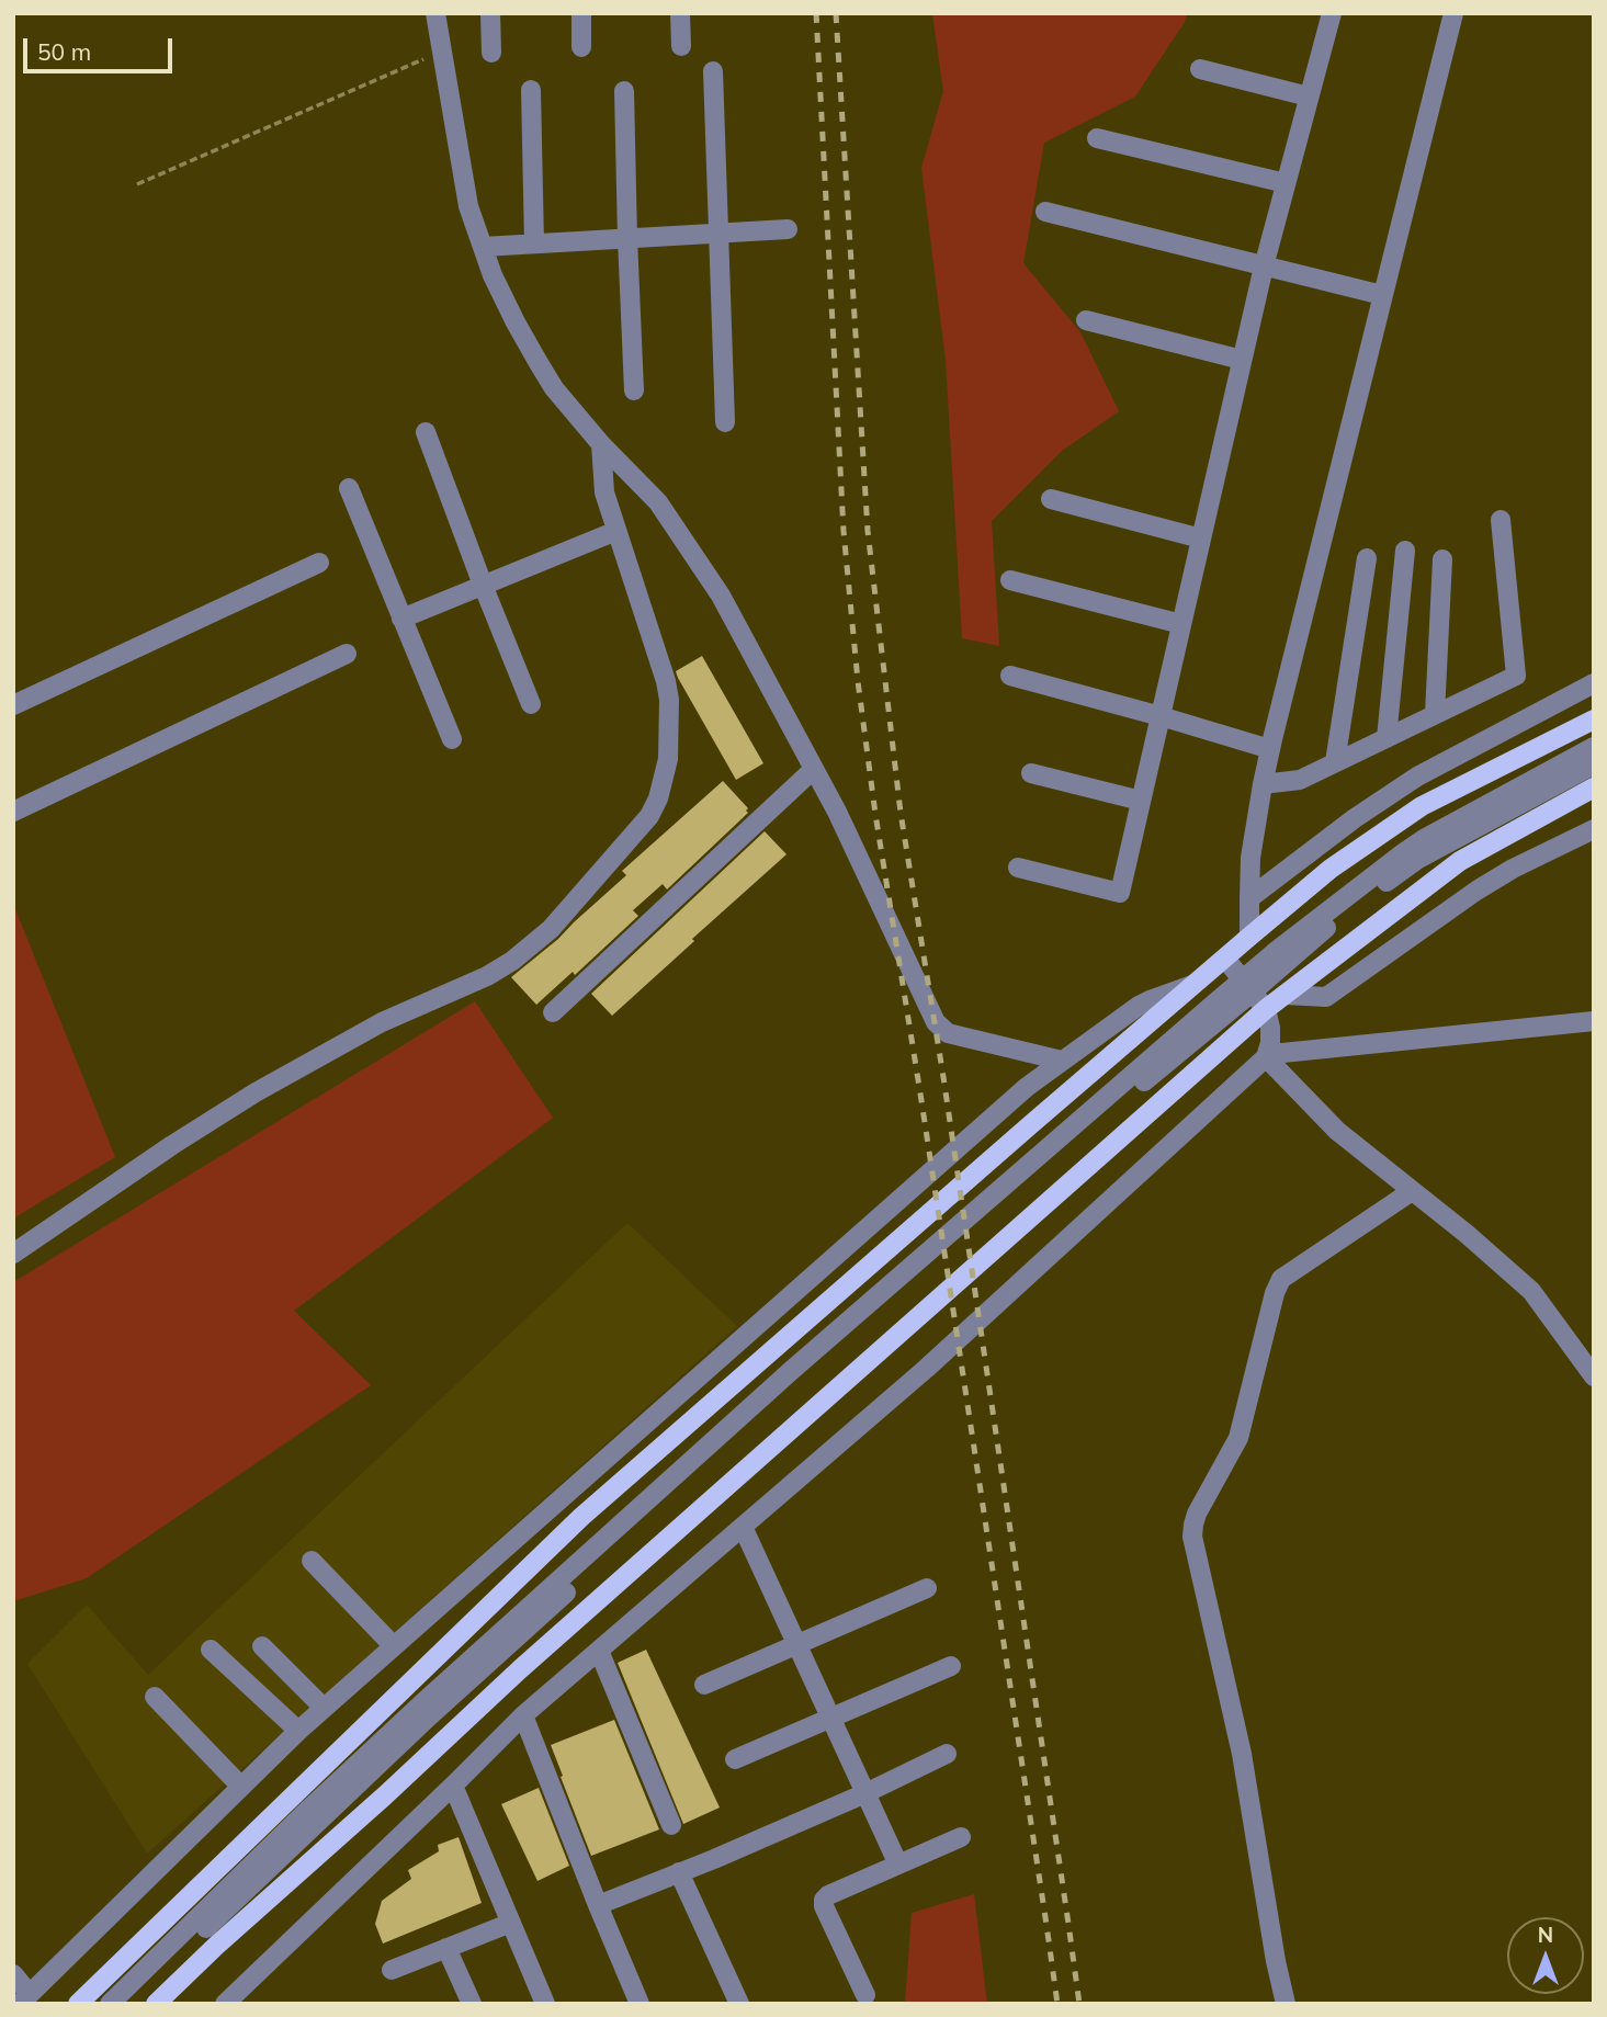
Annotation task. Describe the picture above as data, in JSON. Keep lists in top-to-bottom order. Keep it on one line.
{"scale_bar":"50 m","north":"top"}
